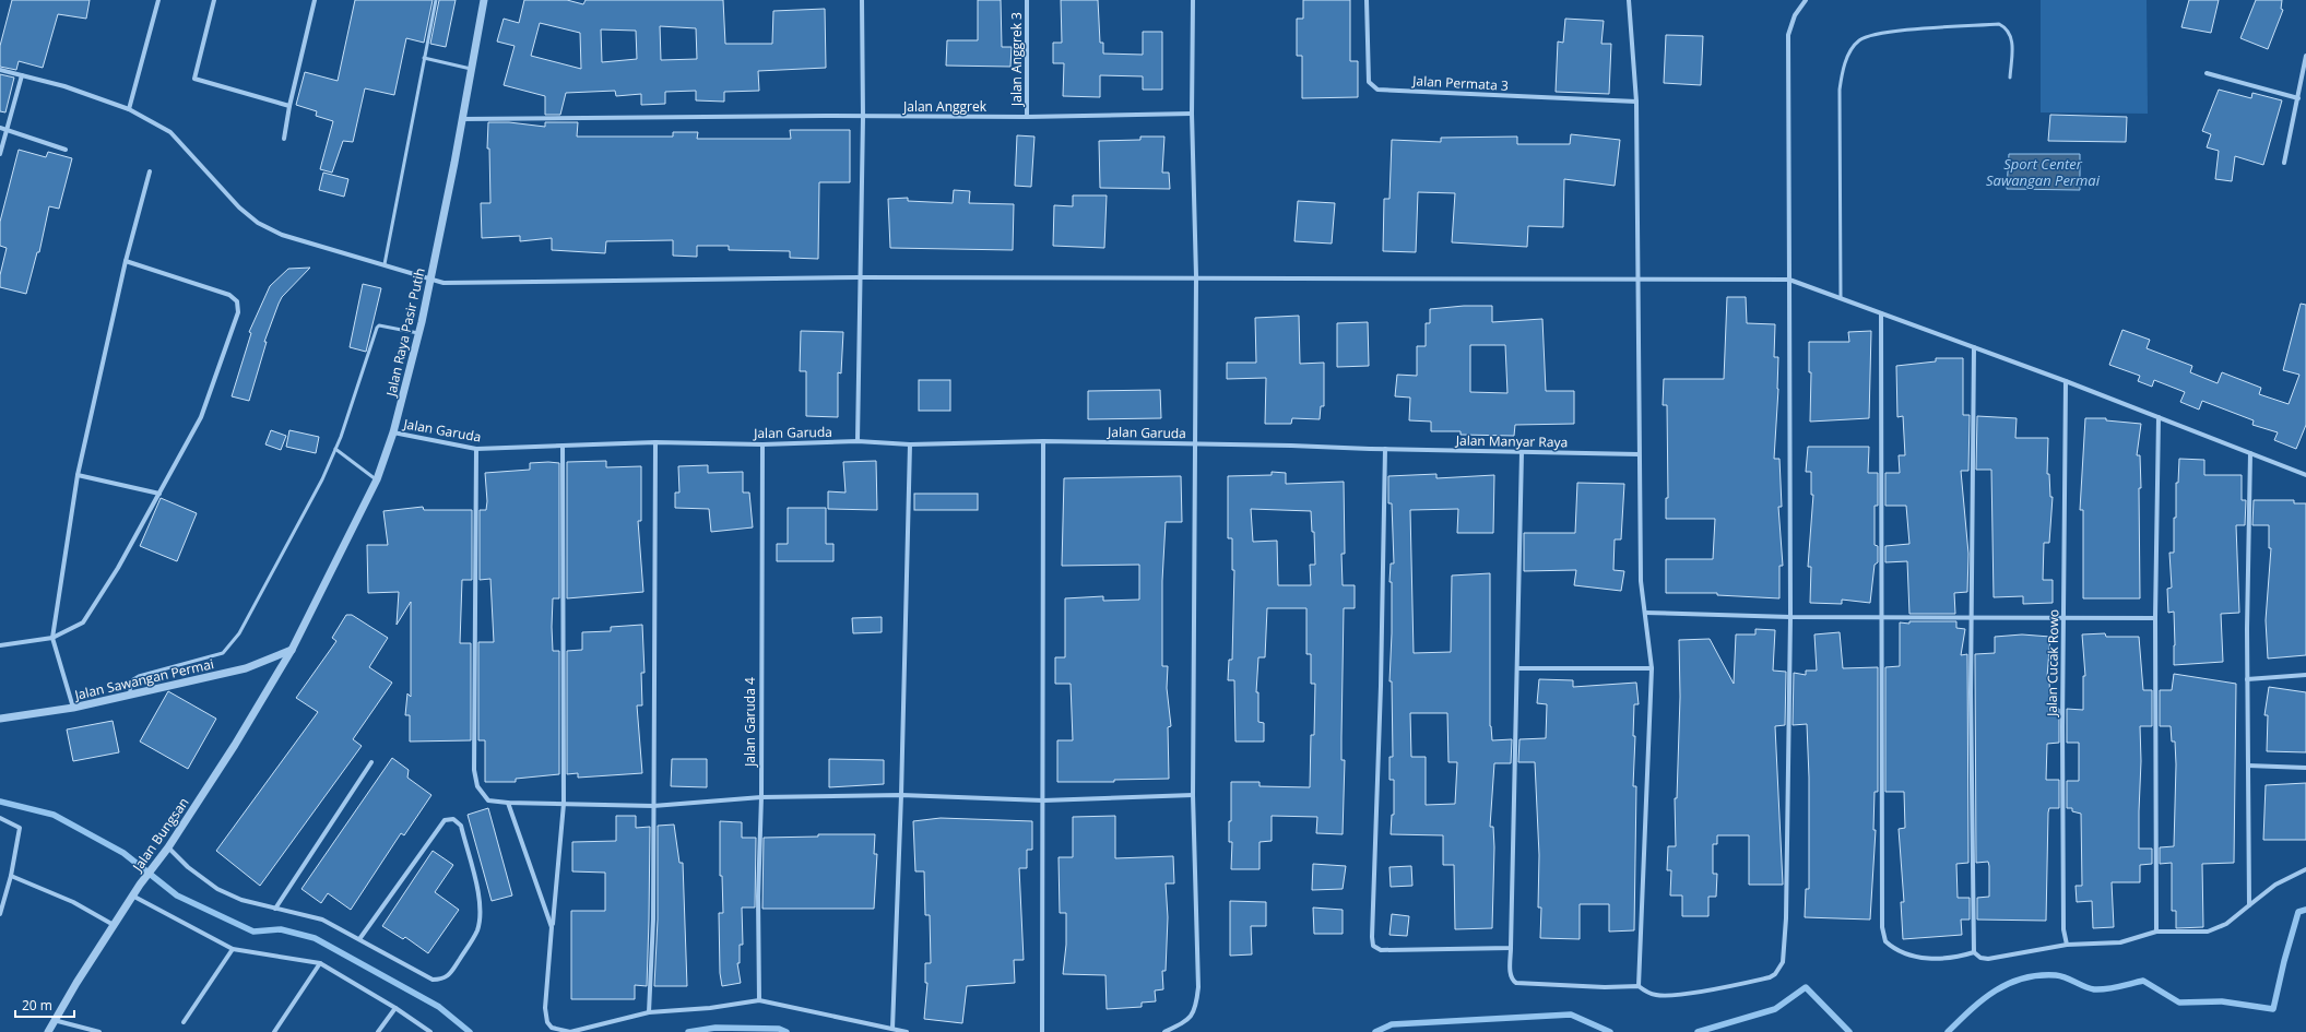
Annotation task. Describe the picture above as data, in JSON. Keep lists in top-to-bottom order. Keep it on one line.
{"streets":{"street":["Jalan Anggrek 3","Jalan Permata 3","Jalan Anggrek","Jalan Raya Pasir Putih","Jalan Garuda","Jalan Manyar Raya","Jalan Cucak Rowo","Jalan Sawangan Permai","Jalan Garuda 4","Jalan Bungsan"]},"crossings":[["Jalan Anggrek 3","Jalan Anggrek"],["Jalan Anggrek","Jalan Raya Pasir Putih"],["Jalan Raya Pasir Putih","Jalan Garuda"],["Jalan Raya Pasir Putih","Jalan Sawangan Permai"],["Jalan Raya Pasir Putih","Jalan Bungsan"],["Jalan Garuda","Jalan Manyar Raya"],["Jalan Garuda","Jalan Garuda 4"],["Jalan Sawangan Permai","Jalan Bungsan"]],"water":["Sport Center Sawangan Permai"],"scale_bar":"20 m"}
